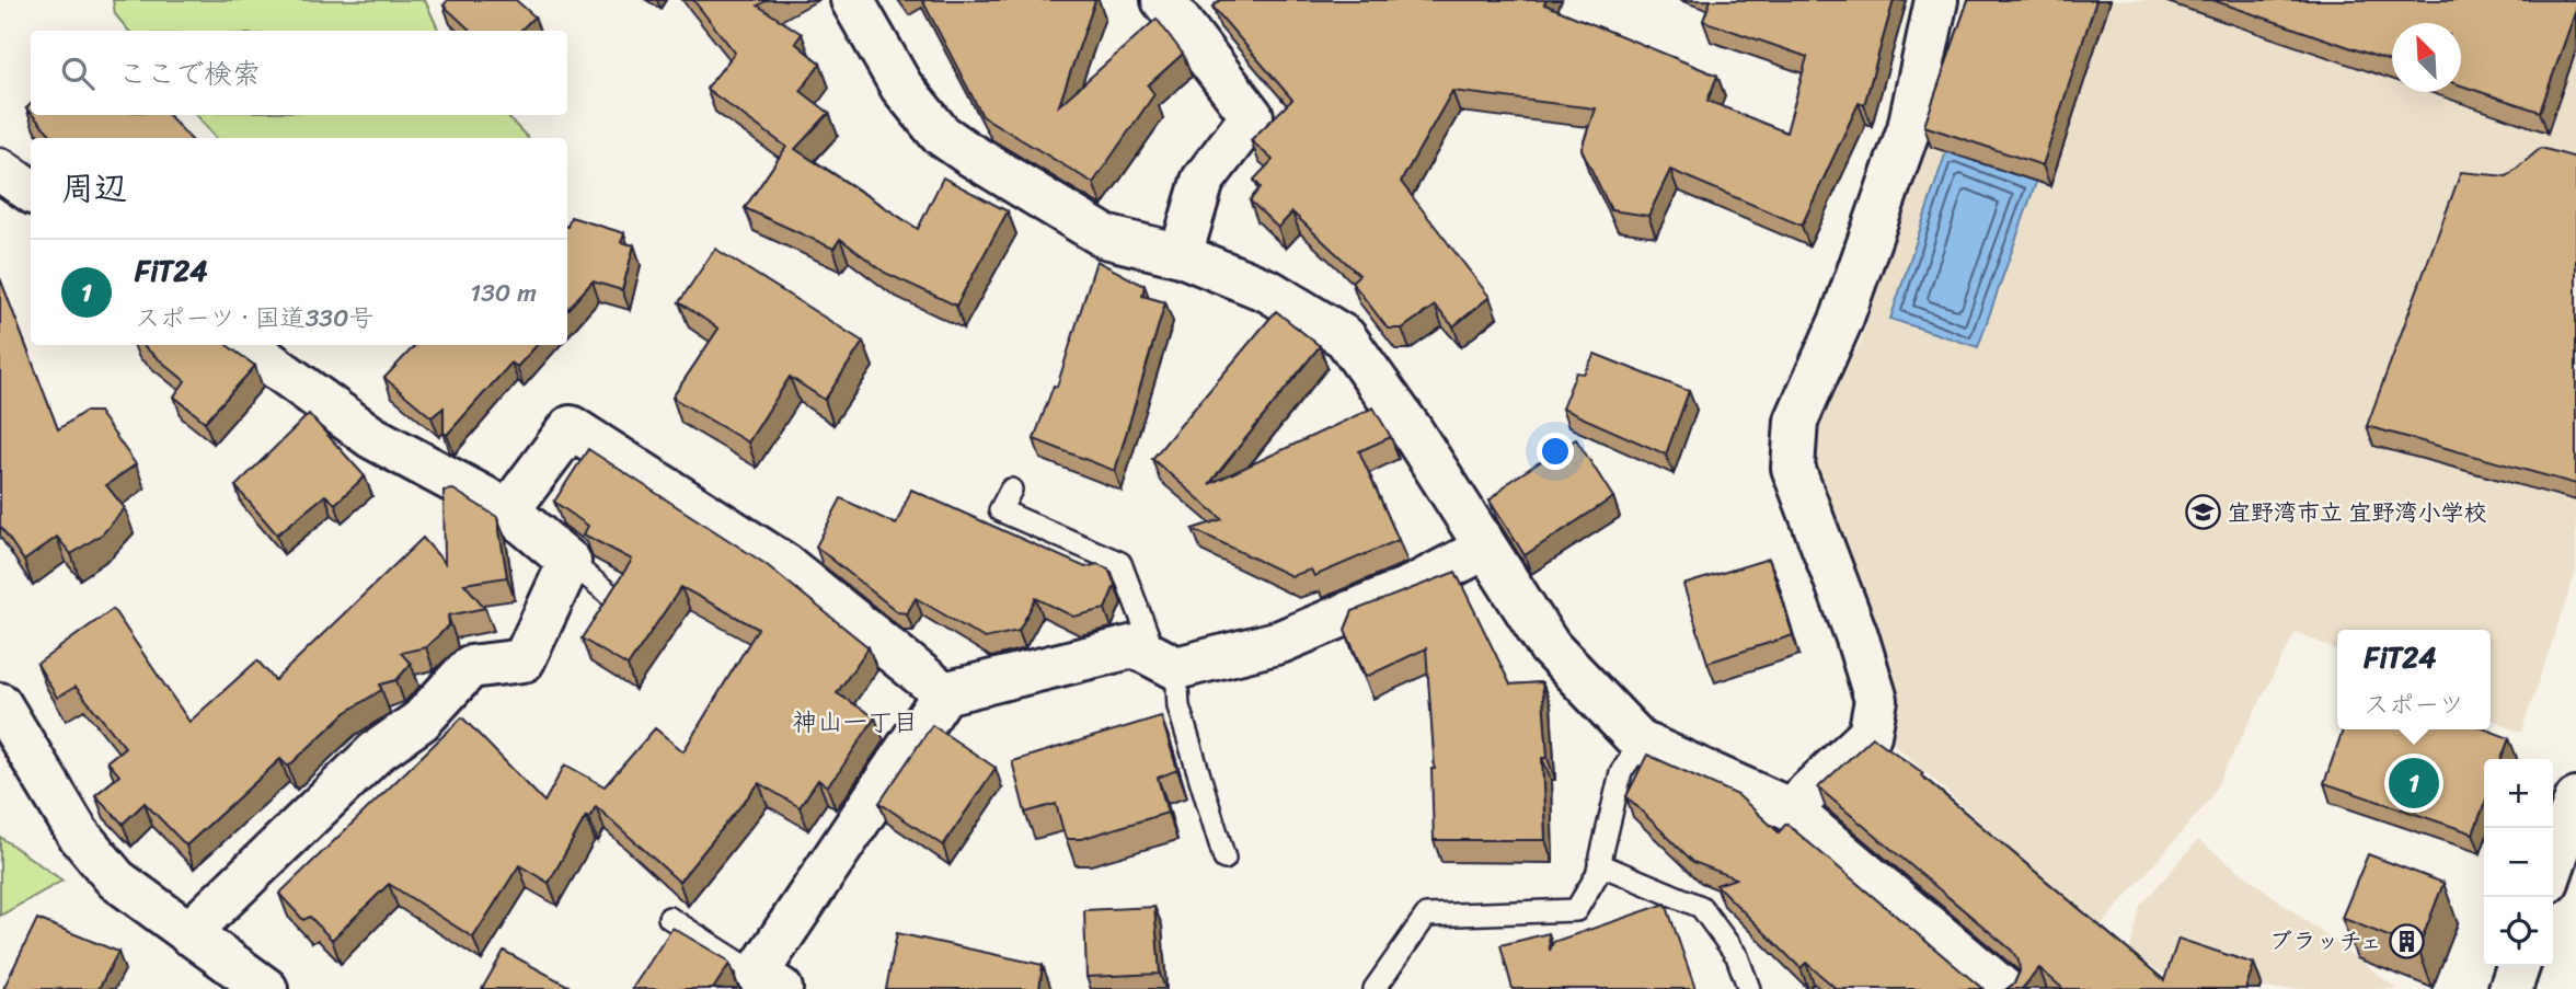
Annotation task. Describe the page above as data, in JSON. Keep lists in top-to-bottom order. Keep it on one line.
{"districts":["神山一丁目"],"places":{"school or university":["宜野湾市立 宜野湾小学校"],"building":["ブラッチェ"]},"north":"top left","page":{"search":"ここで検索","heading":"周辺","list":[{"mark":"1","name":"FiT24","note":"スポーツ · 国道330号","value":"130 m"}],"popup":["FiT24","スポーツ"],"pins":"1","map_buttons":["+","−"]}}
